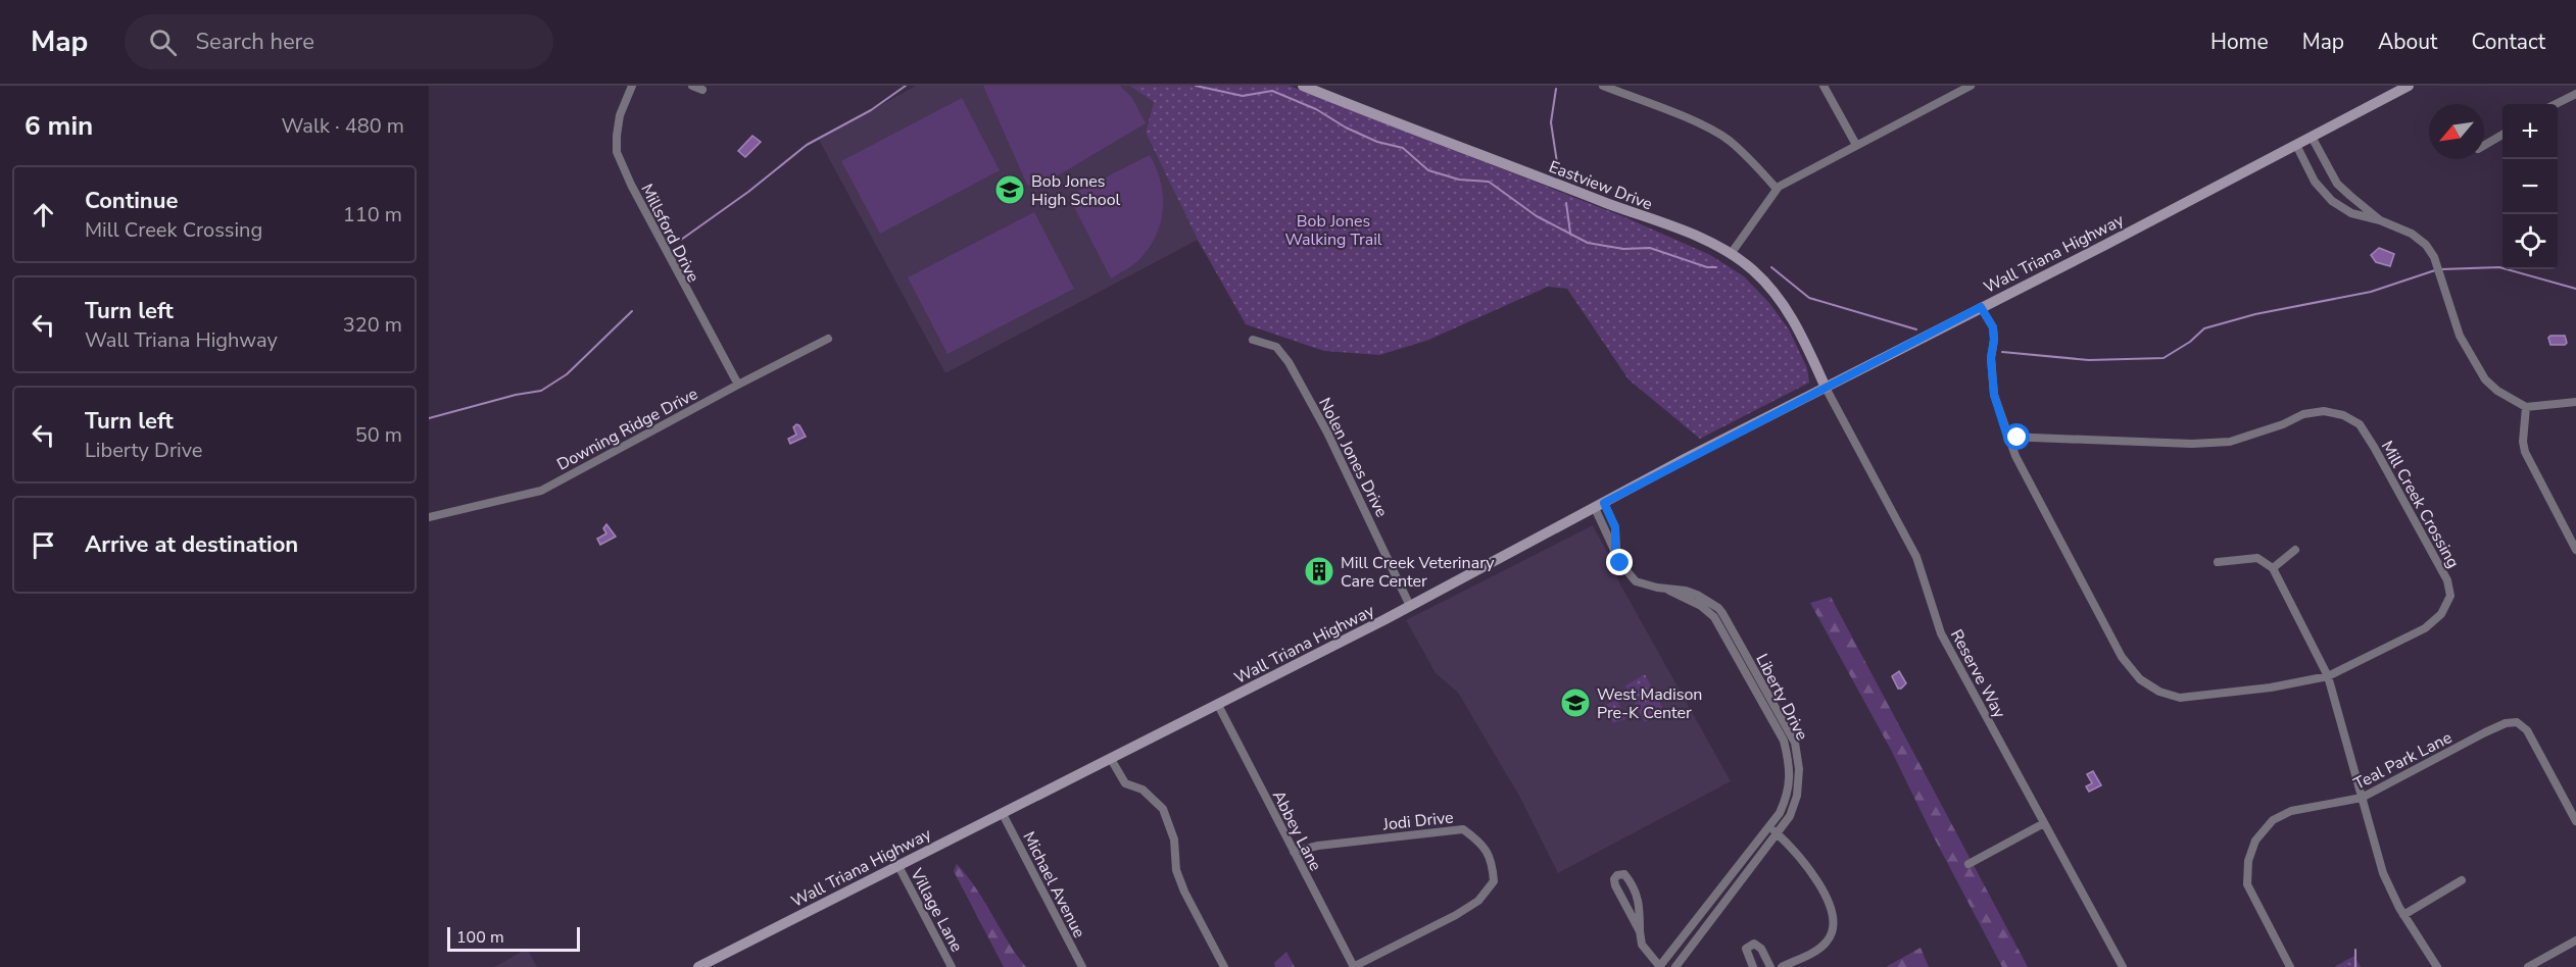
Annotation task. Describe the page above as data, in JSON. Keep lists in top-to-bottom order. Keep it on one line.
{"streets":{"main road":["Eastview Drive","Wall Triana Highway"],"street":["Millsford Drive","Downing Ridge Drive","Nolen Jones Drive","Mill Creek Crossing","Reserve Way","Liberty Drive","Teal Park Lane","Jodi Drive","Abbey Lane","Michael Avenue","Village Lane"]},"crossings":[["Eastview Drive","Wall Triana Highway"],["Eastview Drive","Reserve Way"],["Millsford Drive","Downing Ridge Drive"],["Wall Triana Highway","Nolen Jones Drive"],["Wall Triana Highway","Mill Creek Crossing"],["Wall Triana Highway","Reserve Way"],["Wall Triana Highway","Liberty Drive"],["Wall Triana Highway","Abbey Lane"],["Wall Triana Highway","Michael Avenue"],["Wall Triana Highway","Village Lane"],["Jodi Drive","Abbey Lane"]],"parks":["Bob Jones Walking Trail"],"places":{"school or university":["Bob Jones High School","West Madison Pre-K Center"],"building":["Mill Creek Veterinary Care Center"]},"scale_bar":"100 m","north":"bottom left","page":{"header":"Map","search":"Search here","nav":["Home","Map","About","Contact"],"heading":["6 min","Walk · 480 m"],"map_buttons":["+","−"],"list":[["Continue","Mill Creek Crossing","110 m"],["Turn left","Wall Triana Highway","320 m"],["Turn left","Liberty Drive","50 m"],"Arrive at destination"],"scale":"100 m"}}
